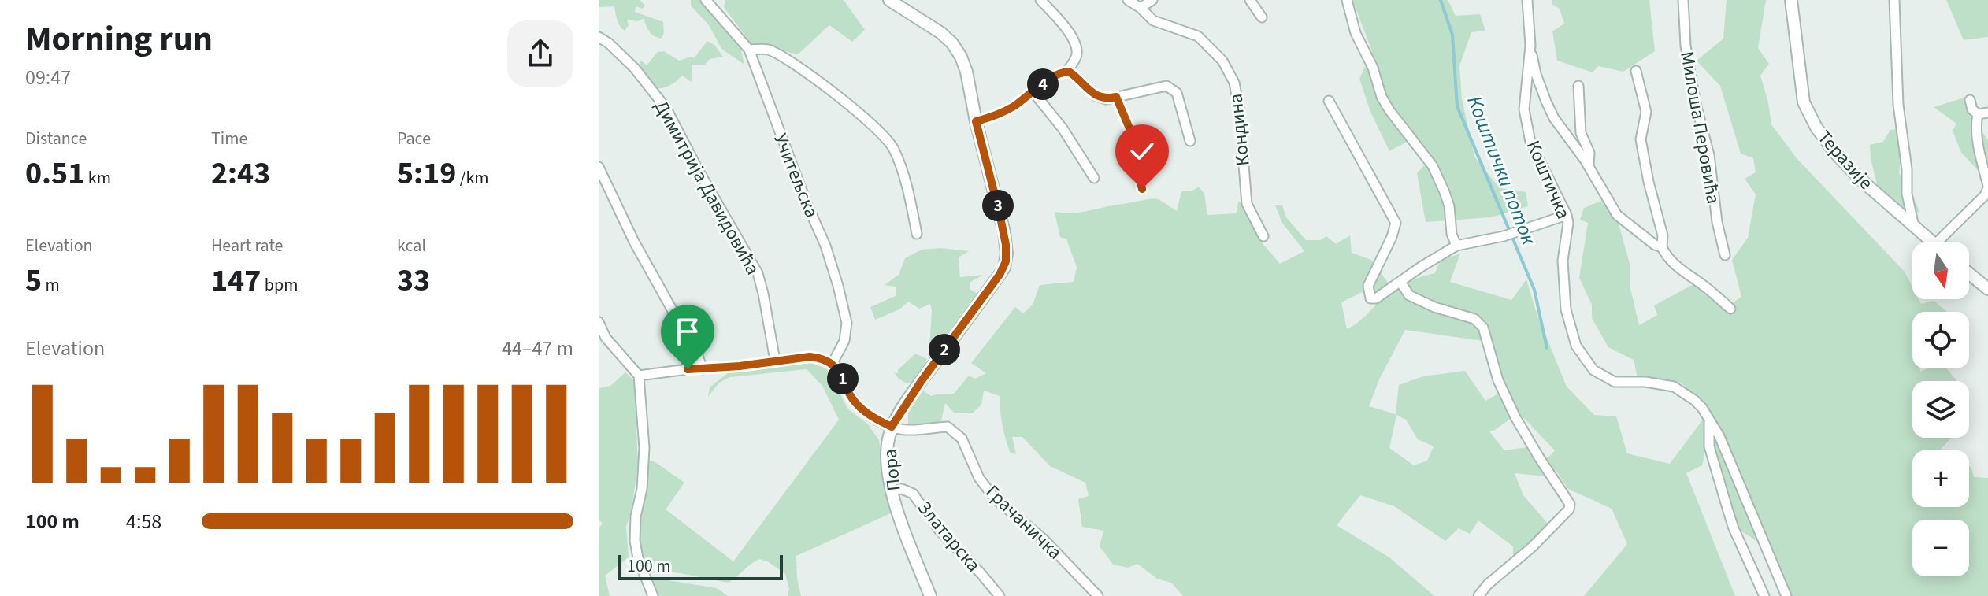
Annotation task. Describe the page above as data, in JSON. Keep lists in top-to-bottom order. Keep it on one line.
{"streets":{"street":["Милоша Перовића","Кондина","Теразије","Учитељска","Коштичка","Димитрија Давидовића","Пора","Грачаничка","Златарска"]},"crossings":[["Пора","Грачаничка"],["Пора","Златарска"]],"water":["Коштички поток"],"scale_bar":"100 m","north":"bottom","page":{"heading":["Morning run","09:47"],"pins":["4","3","2","1"],"stats":[["Distance","0.51 km"],["Time","2:43"],["Pace","5:19 /km"],["Elevation","5 m"],["Heart rate","147 bpm"],["kcal","33"]],"map_buttons":["+","−"],"chart":["Elevation","44–47 m"],"list":[{"name":"100 m","note":"4:58"}],"scale":"100 m"}}
